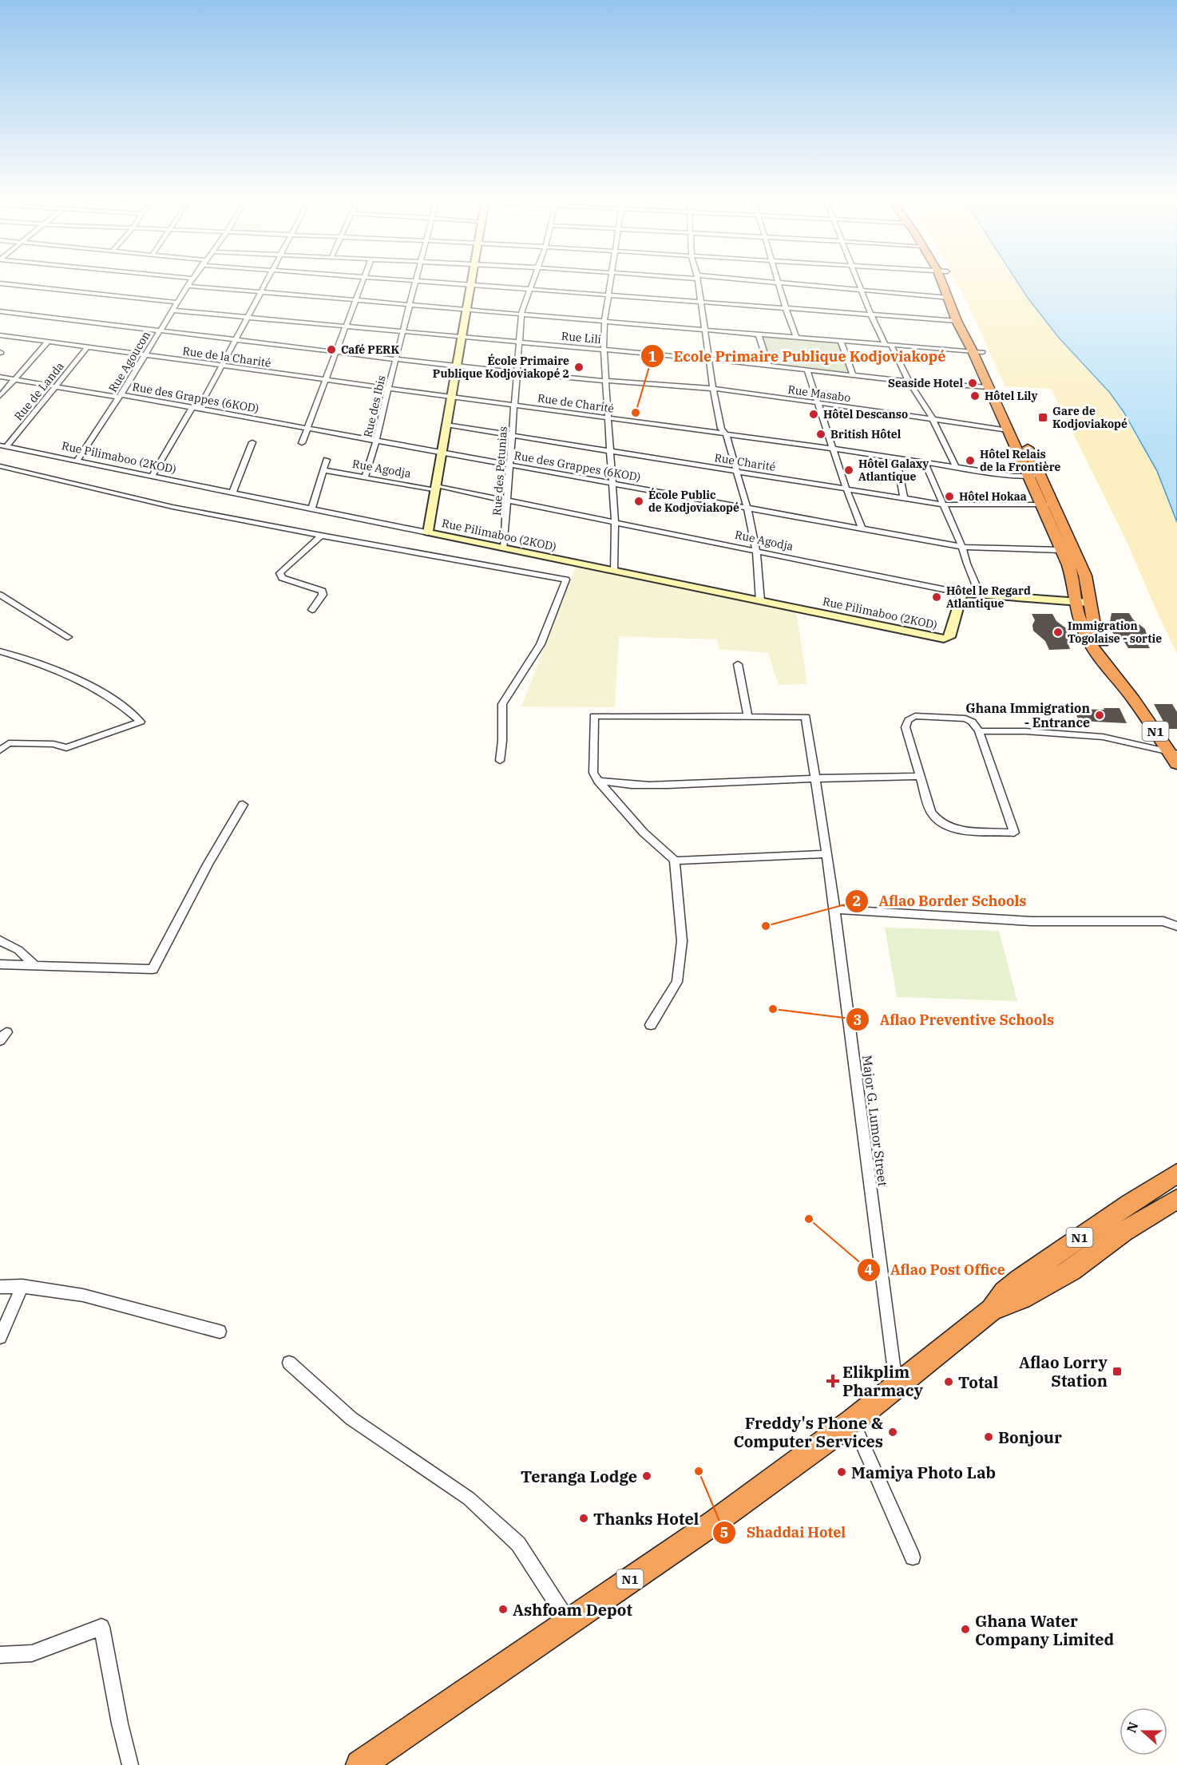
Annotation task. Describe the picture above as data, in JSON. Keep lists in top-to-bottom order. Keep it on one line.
{"streets":{"highway":["N1"],"street":["Rue Lili","Rue de la Charité","Rue Agoucon","Rue de Landa","Rue Masabo","Rue des Grappes (6KOD)","Rue de Charité","Rue des Ibis","Rue Pilimaboo (2KOD)","Rue Charité","Rue Agodja","Rue des Petunias","Major G. Lumor Street"]},"crossings":[["Rue Lili","Rue Agoucon"],["Rue Lili","Rue des Ibis"],["Rue Lili","Rue des Petunias"],["Rue de la Charité","Rue Agoucon"],["Rue de la Charité","Rue de Landa"],["Rue de la Charité","Rue de Charité"],["Rue de la Charité","Rue des Ibis"],["Rue Agoucon","Rue Masabo"],["Rue Agoucon","Rue des Grappes (6KOD)"],["Rue Agoucon","Rue Pilimaboo (2KOD)"],["Rue de Landa","Rue des Grappes (6KOD)"],["Rue de Landa","Rue Pilimaboo (2KOD)"],["Rue Masabo","Rue des Ibis"],["Rue Masabo","Rue des Petunias"],["Rue des Grappes (6KOD)","Rue des Ibis"],["Rue des Grappes (6KOD)","Rue des Petunias"],["Rue de Charité","Rue des Petunias"],["Rue des Ibis","Rue Agodja"],["Rue Pilimaboo (2KOD)","Rue Agodja"],["Rue Pilimaboo (2KOD)","Rue des Petunias"],["Rue Charité","Rue des Petunias"],["Rue Agodja","Rue des Petunias"],["N1","Major G. Lumor Street"]],"places":{"other":["Café PERK","École Primaire Publique Kodjoviakopé 2","Seaside Hotel","Hôtel Lily","Ecole Primaire Publique Kodjoviakopé","Hôtel Descanso","British Hôtel","Hôtel Relais de la Frontière","Hôtel Galaxy Atlantique","Hôtel Hokaa","École Public de Kodjoviakopé","Hôtel le Regard Atlantique","Immigration Togolaise - sortie","Ghana Immigration - Entrance","Aflao Border Schools","Aflao Preventive Schools","Aflao Post Office","Total","Freddy's Phone & Computer Services","Bonjour","Shaddai Hotel","Mamiya Photo Lab","Teranga Lodge","Thanks Hotel","Ashfoam Depot","Ghana Water Company Limited"],"transit":["Gare de Kodjoviakopé","Aflao Lorry Station"],"health":["Elikplim Pharmacy"]},"north":"left"}
